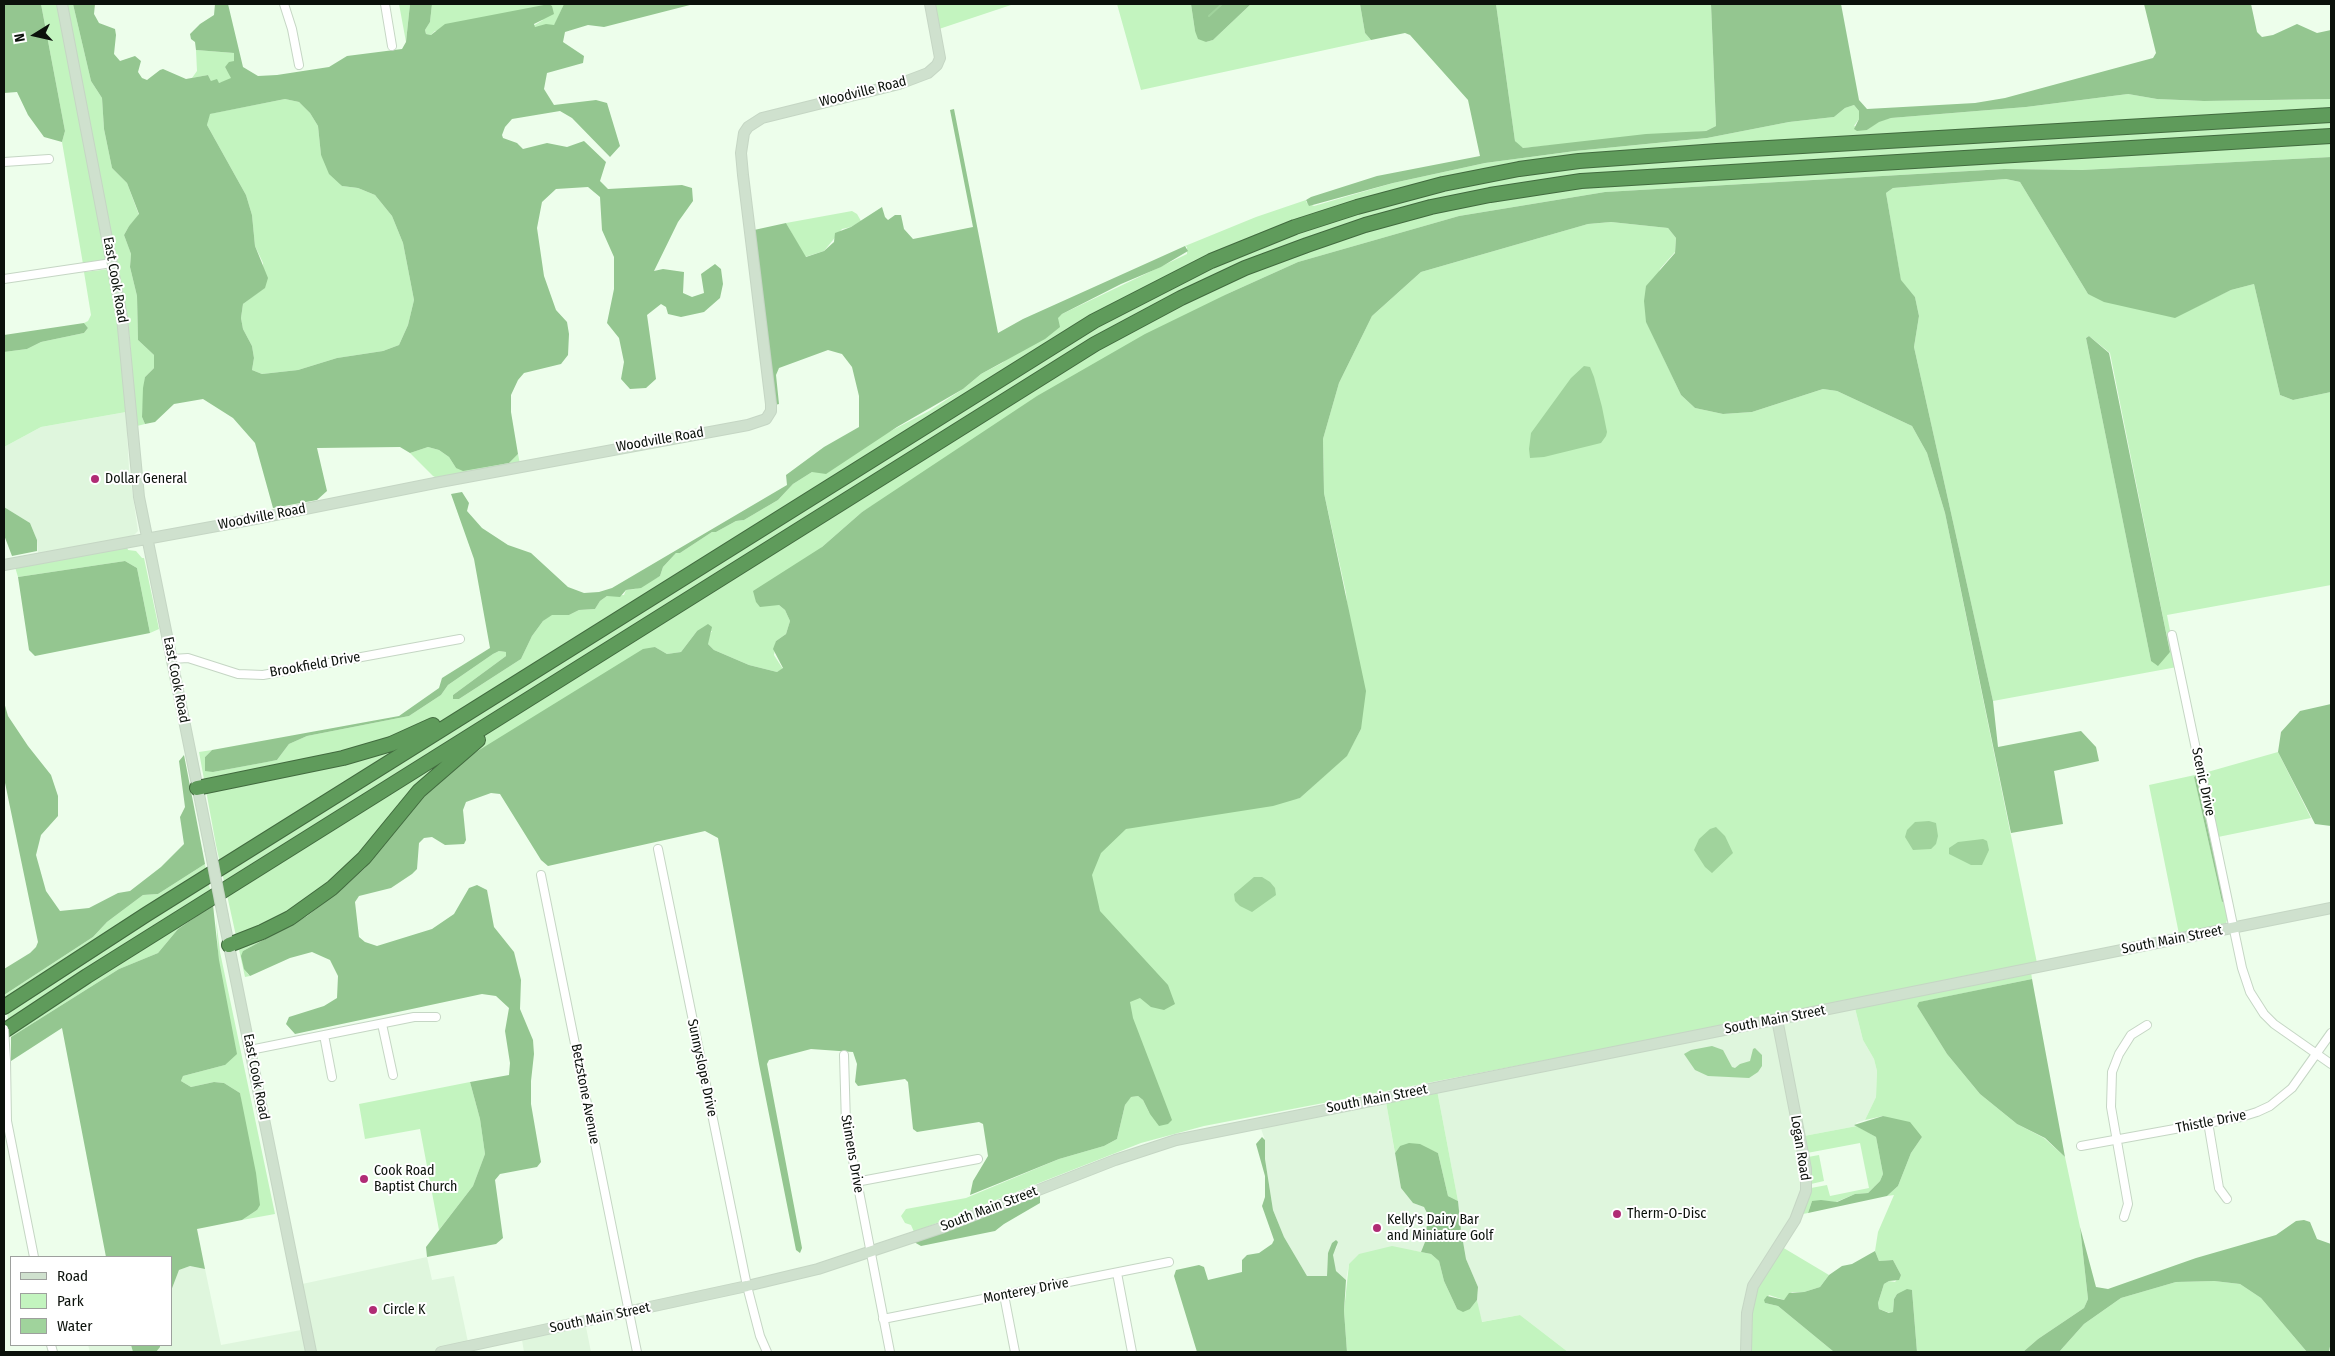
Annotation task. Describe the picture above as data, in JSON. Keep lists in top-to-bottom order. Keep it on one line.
{"streets":{"street":["Woodville Road","East Cook Road","Brookfield Drive","Scenic Drive","South Main Street","Sunnyslope Drive","Betzstone Avenue","Thistle Drive","Logan Road","Stimens Drive","Monterey Drive"]},"crossings":[["Woodville Road","East Cook Road"],["East Cook Road","Brookfield Drive"],["Scenic Drive","South Main Street"],["Scenic Drive","Thistle Drive"],["South Main Street","Sunnyslope Drive"],["South Main Street","Betzstone Avenue"],["South Main Street","Logan Road"],["South Main Street","Stimens Drive"],["Stimens Drive","Monterey Drive"]],"places":["Dollar General","Cook Road Baptist Church","Therm-O-Disc","Kelly's Dairy Bar and Miniature Golf","Circle K"],"legend":["Road","Park","Water"],"north":"left"}
